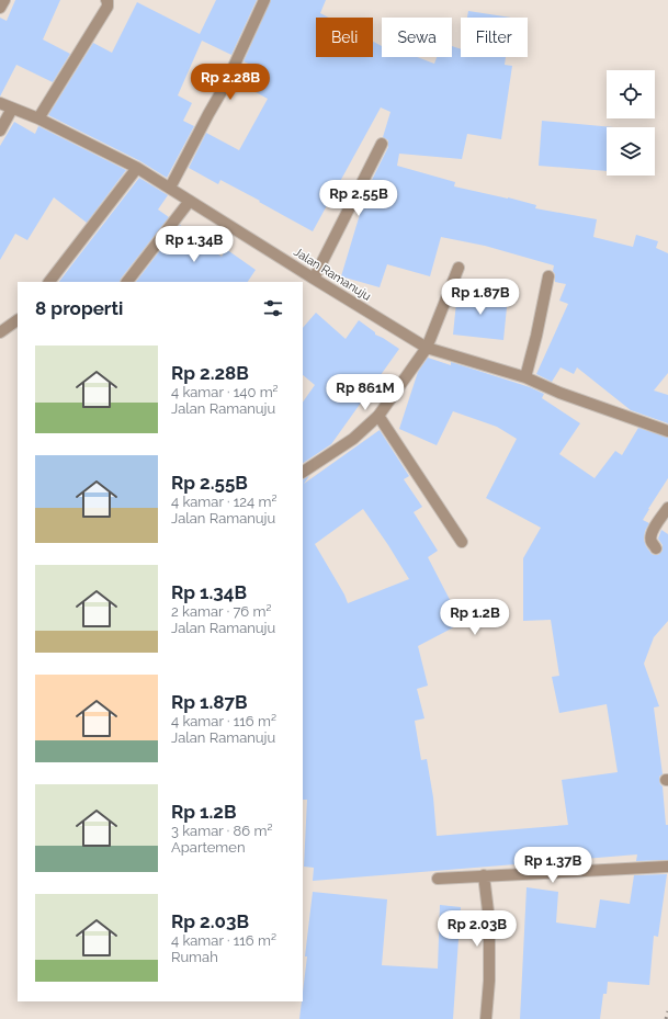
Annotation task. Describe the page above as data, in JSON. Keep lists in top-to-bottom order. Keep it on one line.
{"streets":{"street":["Jalan Ramanuju"]},"page":{"chip":["Beli","Sewa","Filter"],"price":["Rp 2.28B","Rp 2.55B","Rp 1.34B","Rp 1.87B","Rp 861M","Rp 1.2B","Rp 1.37B","Rp 2.03B"],"heading":"8 properti","list":[{"name":"Rp 2.28B","note":"4 kamar · 140 m² · Jalan Ramanuju"},{"name":"Rp 2.55B","note":"4 kamar · 124 m² · Jalan Ramanuju"},{"name":"Rp 1.34B","note":"2 kamar · 76 m² · Jalan Ramanuju"},{"name":"Rp 1.87B","note":"4 kamar · 116 m² · Jalan Ramanuju"},{"name":"Rp 1.2B","note":"3 kamar · 86 m² · Apartemen"},{"name":"Rp 2.03B","note":"4 kamar · 116 m² · Rumah"}]}}
